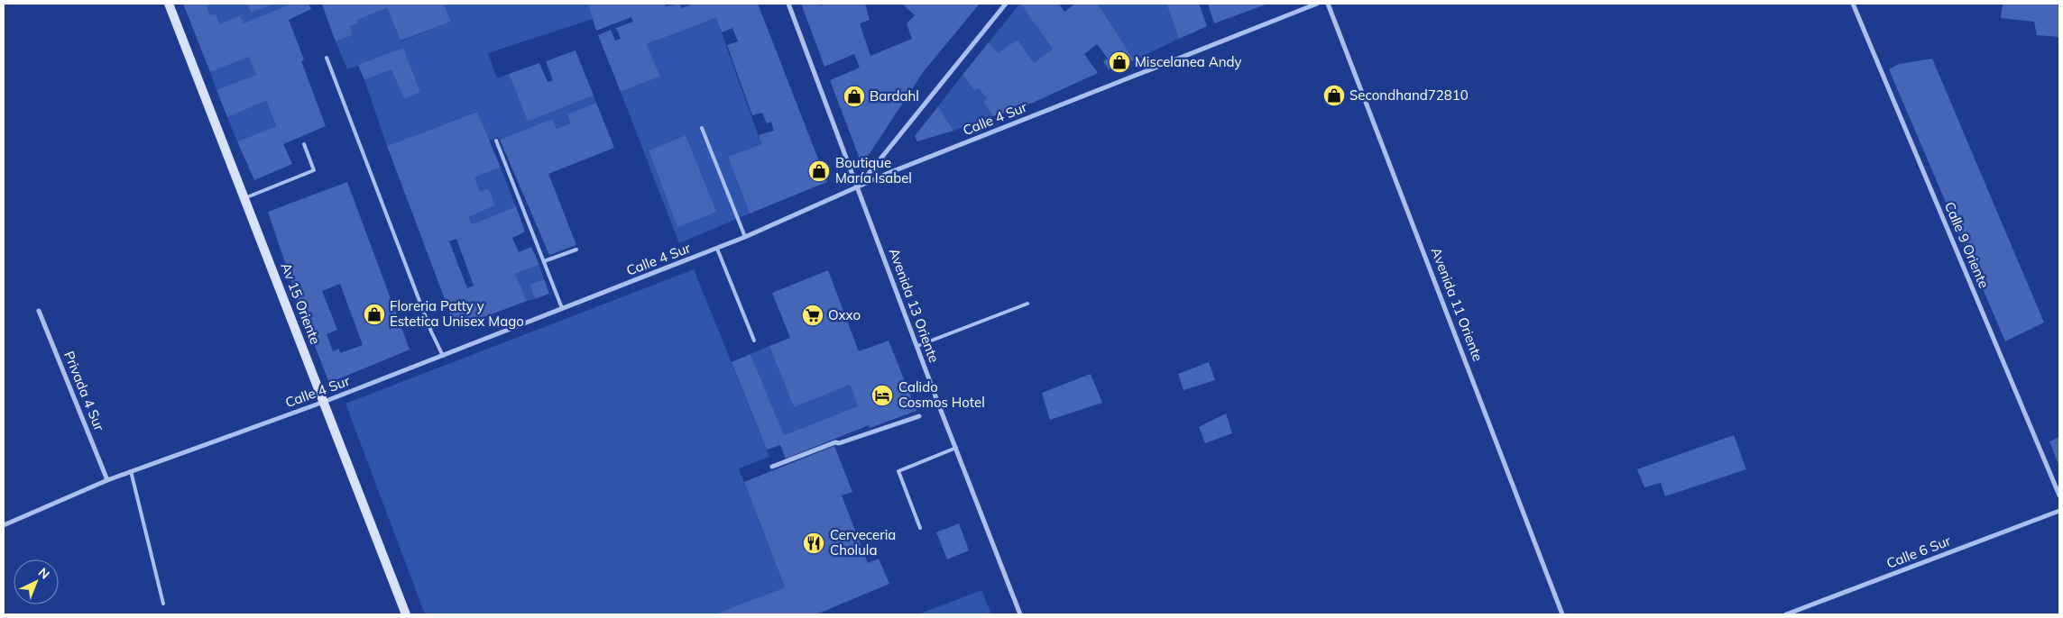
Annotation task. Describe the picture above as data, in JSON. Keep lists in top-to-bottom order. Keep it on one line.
{"streets":{"street":["Calle 4 Sur","Calle 9 Oriente","Av 15 Oriente","Avenida 11 Oriente","Avenida 13 Oriente","Privada 4 Sur","Calle 6 Sur"]},"crossings":[["Calle 4 Sur","Av 15 Oriente"],["Calle 4 Sur","Avenida 13 Oriente"],["Calle 4 Sur","Privada 4 Sur"]],"places":{"shop":["Miscelanea Andy","Secondhand72810","Bardahl","Boutique María Isabel","Floreria Patty y Estetica Unisex Mago"],"supermarket":["Oxxo"],"hotel":["Calido Cosmos Hotel"],"restaurant":["Cerveceria Cholula"]},"north":"top right"}
